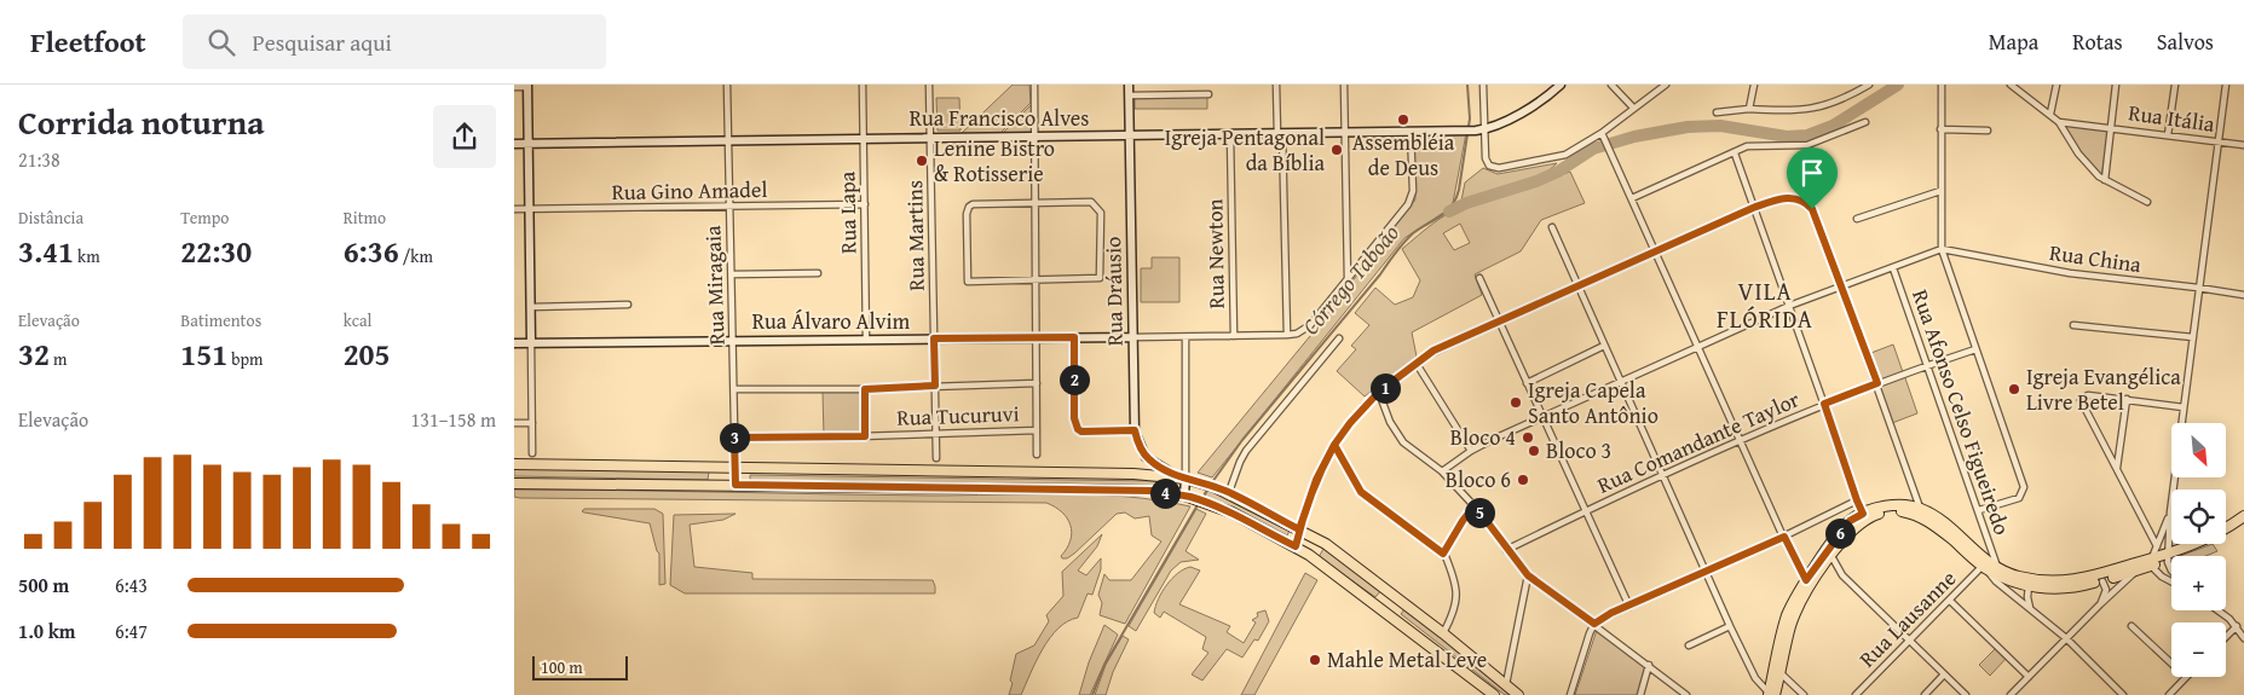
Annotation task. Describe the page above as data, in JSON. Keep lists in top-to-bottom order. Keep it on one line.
{"streets":{"street":["Rua Francisco Alves","Rua Itália","Rua Gino Amadel","Rua Lapa","Rua Martins","Rua Newton","Rua China","Rua Miragaia","Rua Dráusio","Rua Álvaro Alvim","Rua Afonso Celso Figueiredo","Rua Tucuruvi","Rua Comandante Taylor","Rua Lausanne"]},"crossings":[["Rua Francisco Alves","Rua Lapa"],["Rua Francisco Alves","Rua Martins"],["Rua Francisco Alves","Rua Newton"],["Rua Francisco Alves","Rua Miragaia"],["Rua Francisco Alves","Rua Dráusio"],["Rua Gino Amadel","Rua Lapa"],["Rua Gino Amadel","Rua Miragaia"],["Rua Lapa","Rua Álvaro Alvim"],["Rua Martins","Rua Álvaro Alvim"],["Rua Martins","Rua Tucuruvi"],["Rua Newton","Rua Álvaro Alvim"],["Rua Miragaia","Rua Álvaro Alvim"],["Rua Miragaia","Rua Tucuruvi"],["Rua Dráusio","Rua Álvaro Alvim"],["Rua Afonso Celso Figueiredo","Rua Comandante Taylor"]],"districts":["VILA FLÓRIDA"],"water":["Córrego Taboão"],"places":["Assembléia de Deus","Igreja Pentagonal da Bíblia","Lenine Bistro & Rotisserie","Igreja Evangélica Livre Betel","Igreja Capela Santo Antônio","Bloco 4","Bloco 3","Bloco 6","Mahle Metal Leve"],"scale_bar":"100 m","north":"bottom right","page":{"header":"Fleetfoot","search":"Pesquisar aqui","nav":["Mapa","Rotas","Salvos"],"heading":["Corrida noturna","21:38"],"stats":[["Distância","3.41 km"],["Tempo","22:30"],["Ritmo","6:36 /km"],["Elevação","32 m"],["Batimentos","151 bpm"],["kcal","205"]],"pins":["2","1","3","4","5","6"],"chart":["Elevação","131–158 m"],"map_buttons":["+","−"],"list":[{"name":"500 m","note":"6:43"},{"name":"1.0 km","note":"6:47"}],"scale":"100 m"}}
